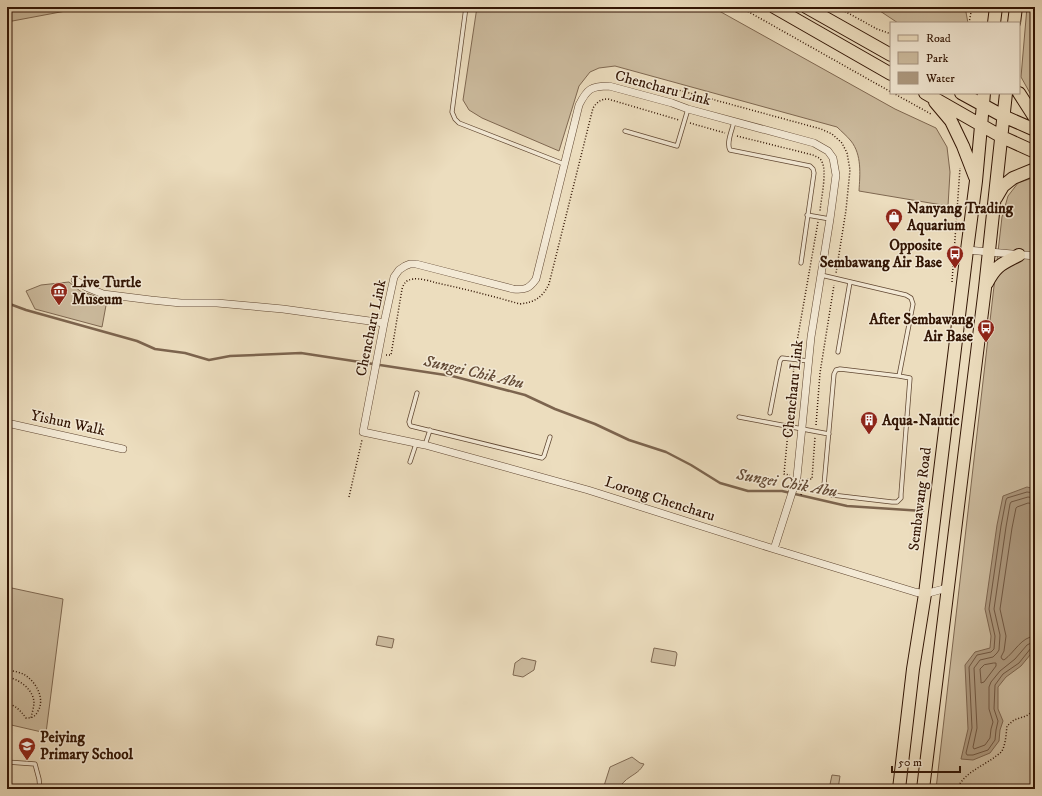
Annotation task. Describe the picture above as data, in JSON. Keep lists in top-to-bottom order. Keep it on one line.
{"streets":{"main road":["Sembawang Road"],"street":["Chencharu Link","Yishun Walk","Lorong Chencharu"]},"crossings":[["Chencharu Link","Lorong Chencharu"],["Lorong Chencharu","Sembawang Road"]],"water":["Sungei Chik Abu"],"places":{"shop":["Nanyang Trading Aquarium"],"bus stop":["Opposite Sembawang Air Base","After Sembawang Air Base"],"museum":["Live Turtle Museum"],"building":["Aqua-Nautic"],"school or university":["Peiying Primary School"]},"legend":["Road","Park","Water"],"scale_bar":"50 m"}
